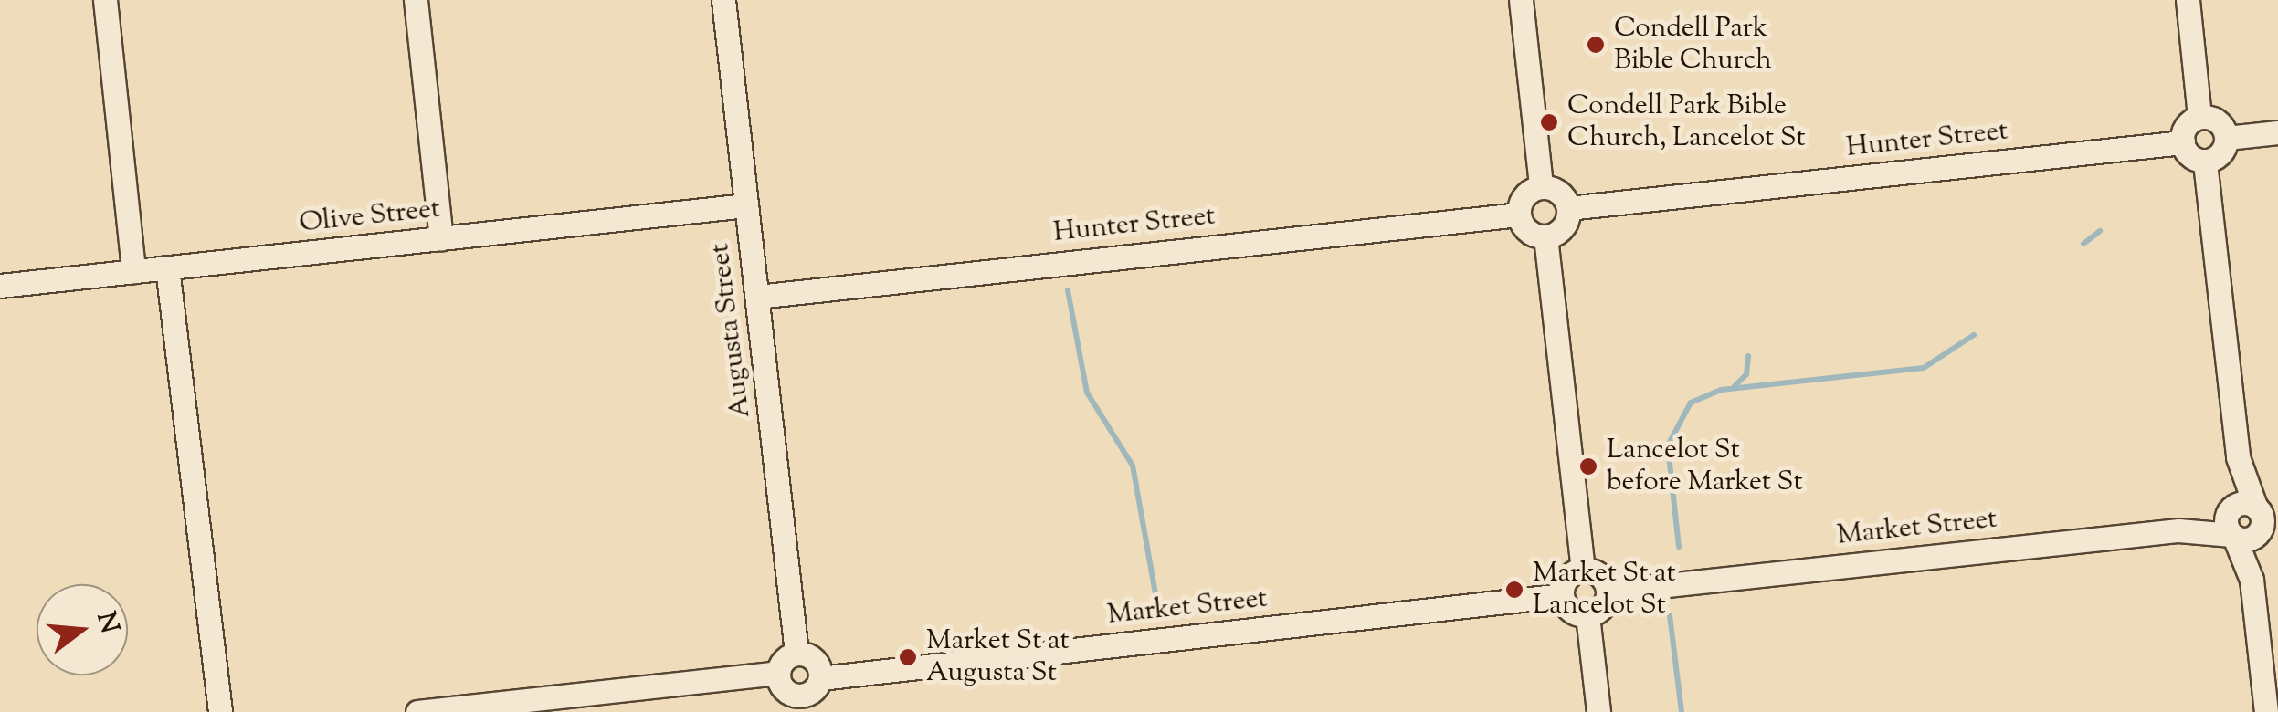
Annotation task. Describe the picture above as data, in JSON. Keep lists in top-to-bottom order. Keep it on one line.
{"streets":{"street":["Hunter Street","Olive Street","Augusta Street","Market Street"]},"crossings":[["Hunter Street","Augusta Street"],["Olive Street","Augusta Street"],["Augusta Street","Market Street"]],"places":["Condell Park Bible Church","Condell Park Bible Church, Lancelot St","Lancelot St before Market St","Market St at Lancelot St","Market St at Augusta St"],"north":"right"}
